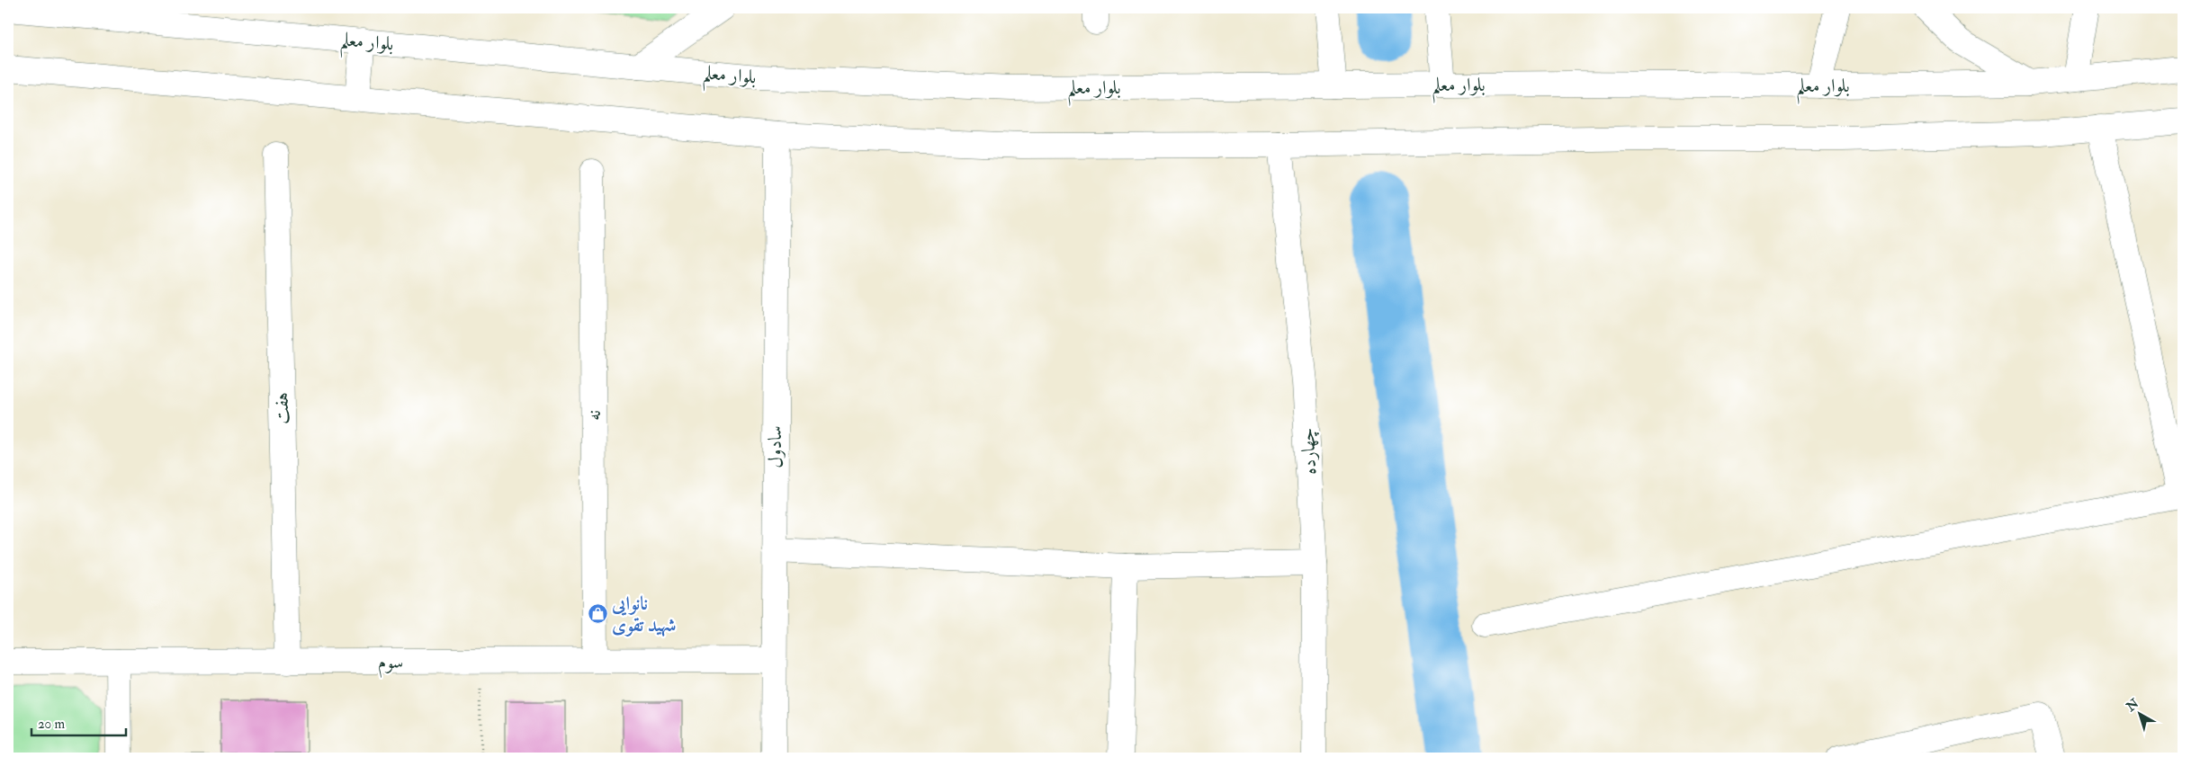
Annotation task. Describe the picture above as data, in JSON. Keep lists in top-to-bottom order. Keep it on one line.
{"streets":{"street":["بلوار معلم","هفت","نه","سادول","چهارده","سوم"]},"crossings":[["هفت","سوم"],["نه","سوم"],["سادول","سوم"]],"places":{"shop":["نانوایی شهید تقوی"]},"scale_bar":"20 m","north":"top left"}
